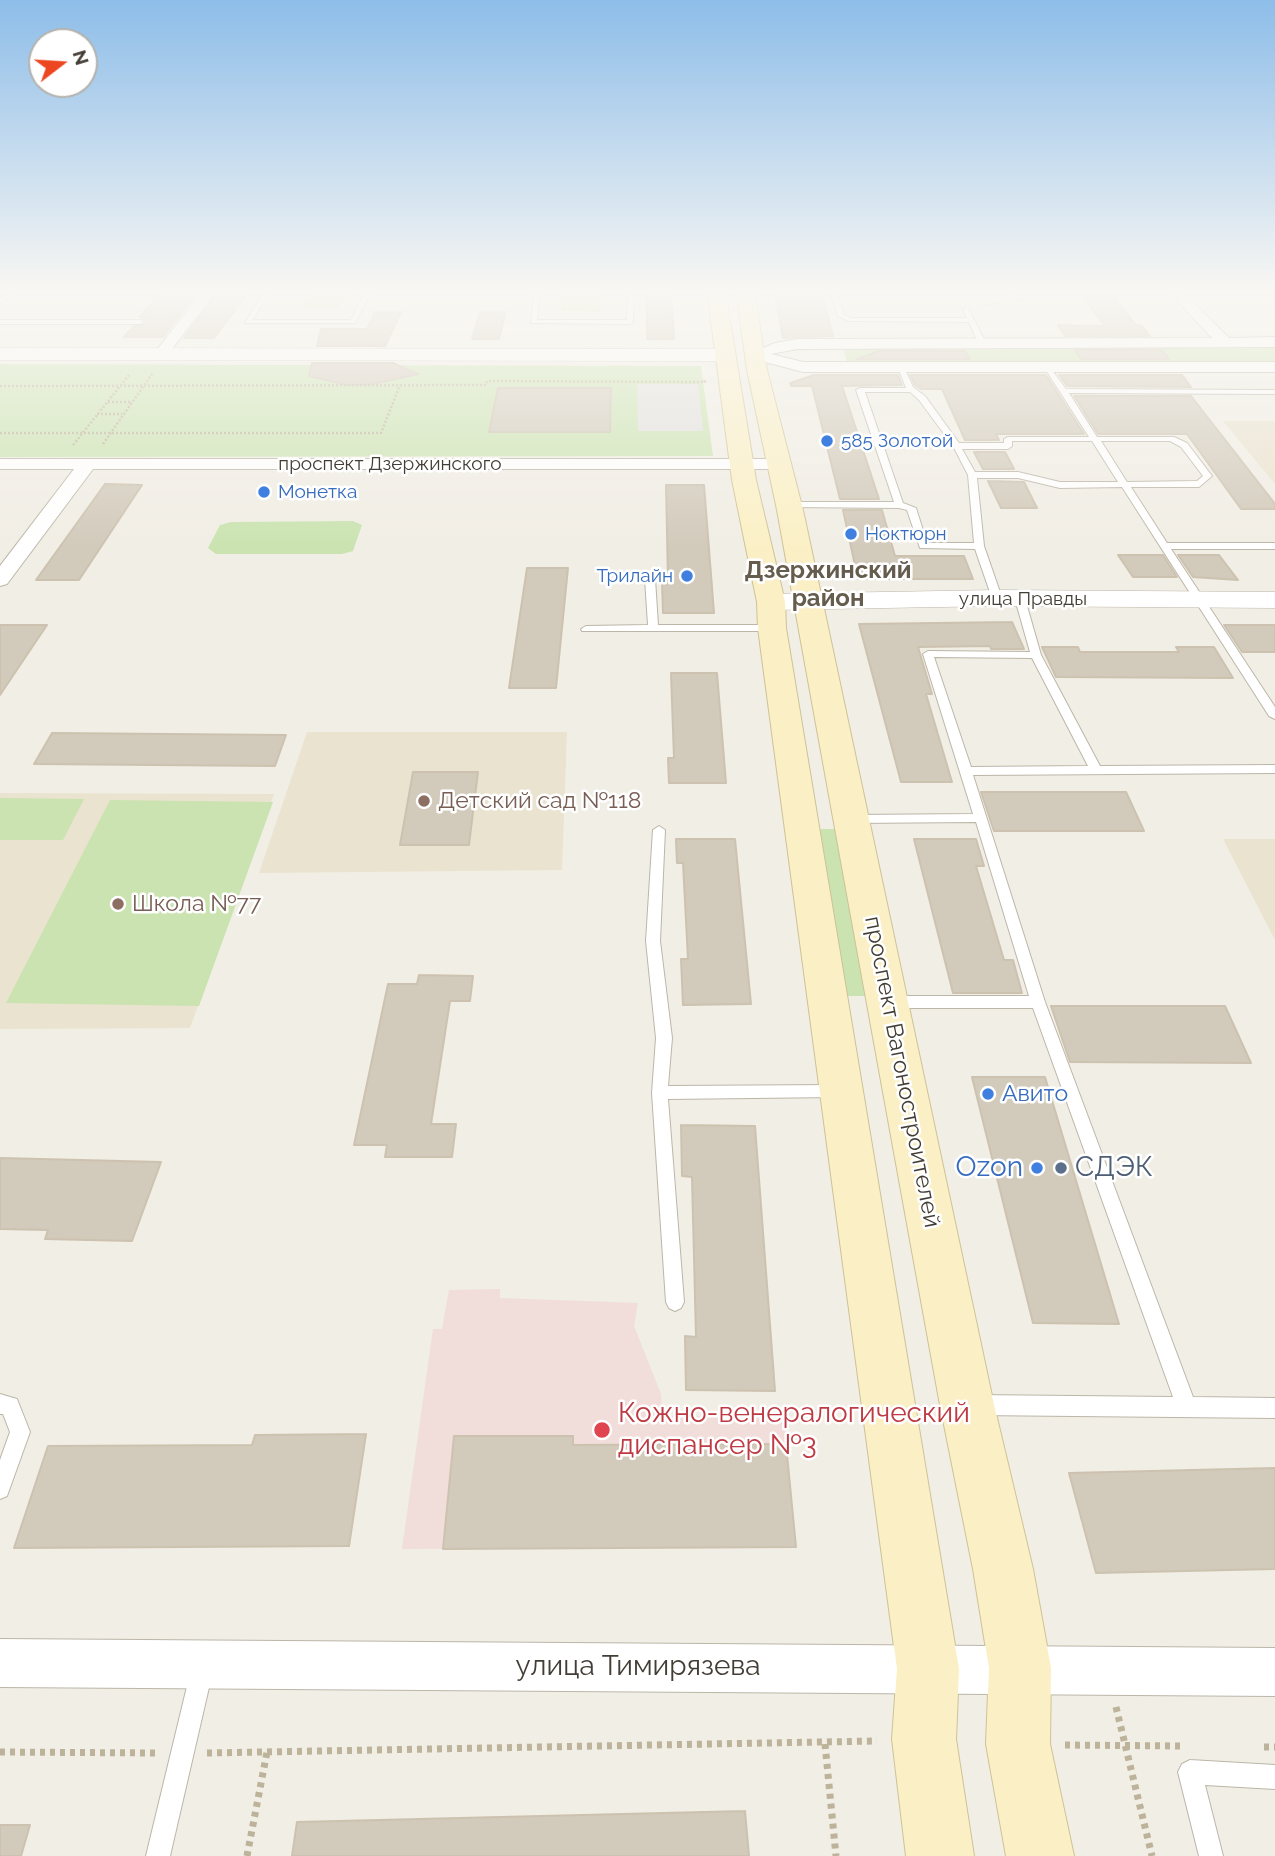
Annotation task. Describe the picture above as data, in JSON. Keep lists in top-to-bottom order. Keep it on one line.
{"streets":{"main road":["проспект Вагоностроителей"],"street":["проспект Дзержинского","улица Правды","улица Тимирязева"]},"crossings":[["проспект Дзержинского","проспект Вагоностроителей"],["улица Правды","проспект Вагоностроителей"],["проспект Вагоностроителей","улица Тимирязева"]],"districts":["Дзержинский район"],"places":["585 Золотой","Монетка","Ноктюрн","Трилайн","Детский сад №118","Школа №77","Авито","Ozon","СДЭК","Кожно-венералогический диспансер №3"],"north":"right"}
